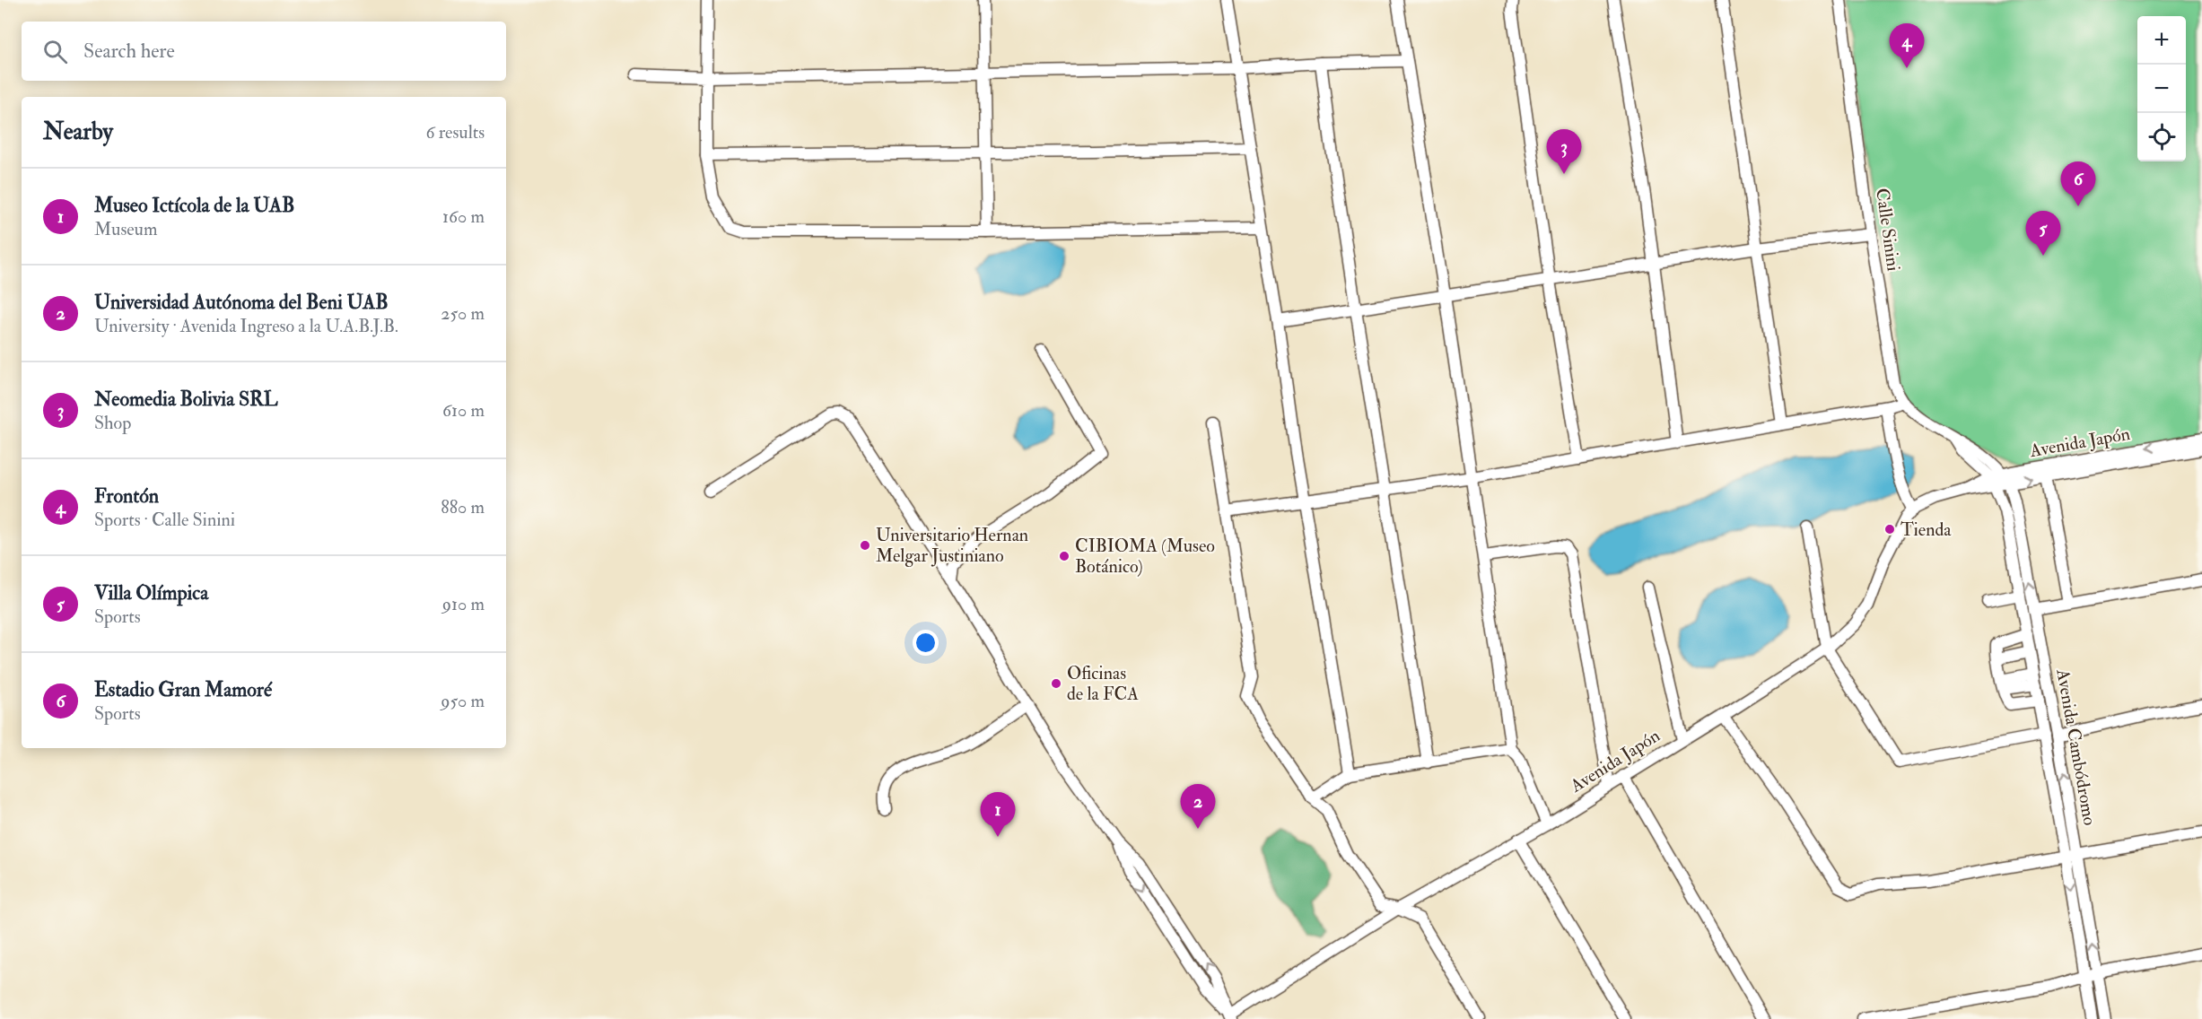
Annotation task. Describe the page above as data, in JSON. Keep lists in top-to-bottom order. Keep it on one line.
{"streets":{"street":["Calle Sinini","Avenida Japón","Avenida Cambódromo"]},"crossings":[["Calle Sinini","Avenida Japón"],["Calle Sinini","Avenida Cambódromo"],["Avenida Japón","Avenida Cambódromo"]],"places":["Tienda","Universitario Hernan Melgar Justiniano","CIBIOMA (Museo Botánico)","Oficinas de la FCA"],"page":{"map_buttons":["+","−"],"search":"Search here","pins":["4","3","6","5","2","1"],"heading":["Nearby","6 results"],"list":[{"mark":"1","name":"Museo Ictícola de la UAB","note":"Museum","value":"160 m"},{"mark":"2","name":"Universidad Autónoma del Beni UAB","note":"University · Avenida Ingreso a la U.A.B.J.B.","value":"250 m"},{"mark":"3","name":"Neomedia Bolivia SRL","note":"Shop","value":"610 m"},{"mark":"4","name":"Frontón","note":"Sports · Calle Sinini","value":"880 m"},{"mark":"5","name":"Villa Olímpica","note":"Sports","value":"910 m"},{"mark":"6","name":"Estadio Gran Mamoré","note":"Sports","value":"950 m"}]}}
